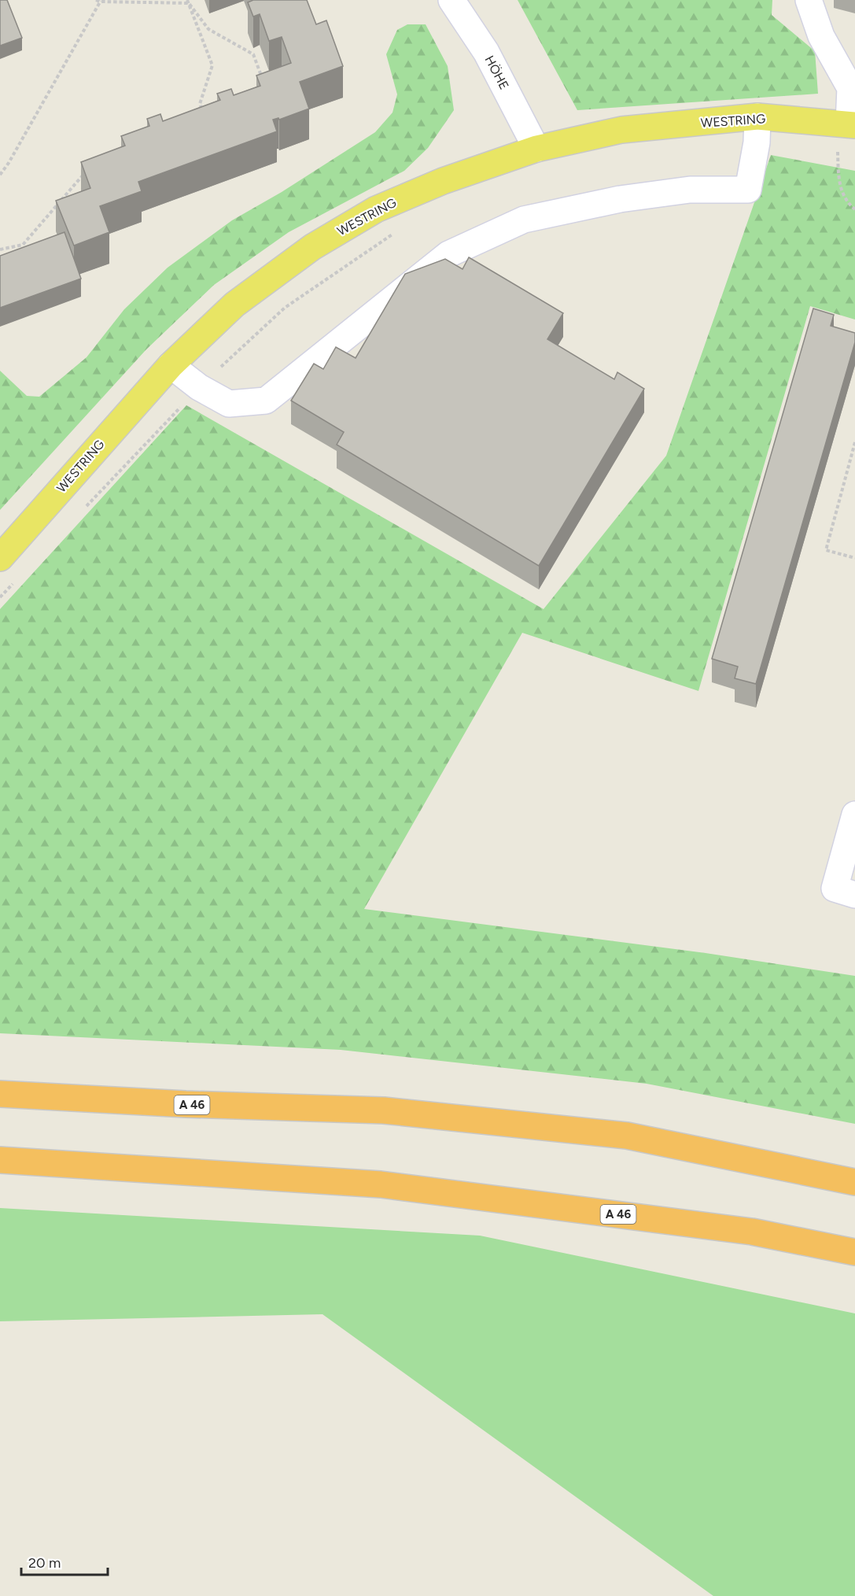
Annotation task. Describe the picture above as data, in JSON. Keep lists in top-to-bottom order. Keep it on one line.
{"streets":{"highway":["A 46"],"main road":["WESTRING"],"street":["HÖHE"]},"crossings":[["HÖHE","WESTRING"]],"scale_bar":"20 m"}
